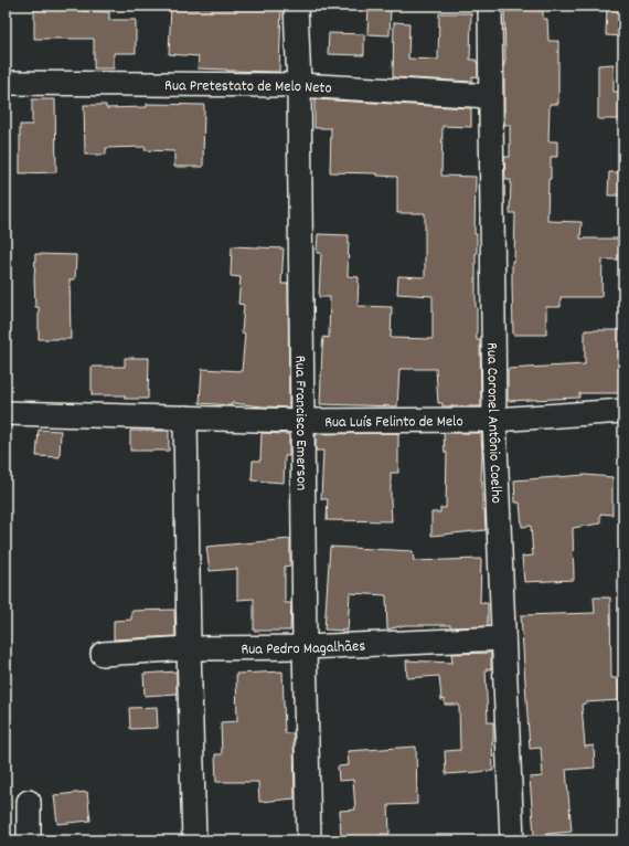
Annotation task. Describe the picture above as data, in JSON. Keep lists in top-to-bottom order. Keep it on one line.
{"streets":{"street":["Rua Pretestato de Melo Neto","Rua Luís Felinto de Melo","Rua Francisco Emerson","Rua Coronel Antônio Coelho","Rua Pedro Magalhães"]},"crossings":[["Rua Pretestato de Melo Neto","Rua Francisco Emerson"],["Rua Pretestato de Melo Neto","Rua Coronel Antônio Coelho"],["Rua Luís Felinto de Melo","Rua Francisco Emerson"],["Rua Luís Felinto de Melo","Rua Coronel Antônio Coelho"],["Rua Francisco Emerson","Rua Pedro Magalhães"],["Rua Coronel Antônio Coelho","Rua Pedro Magalhães"]]}
